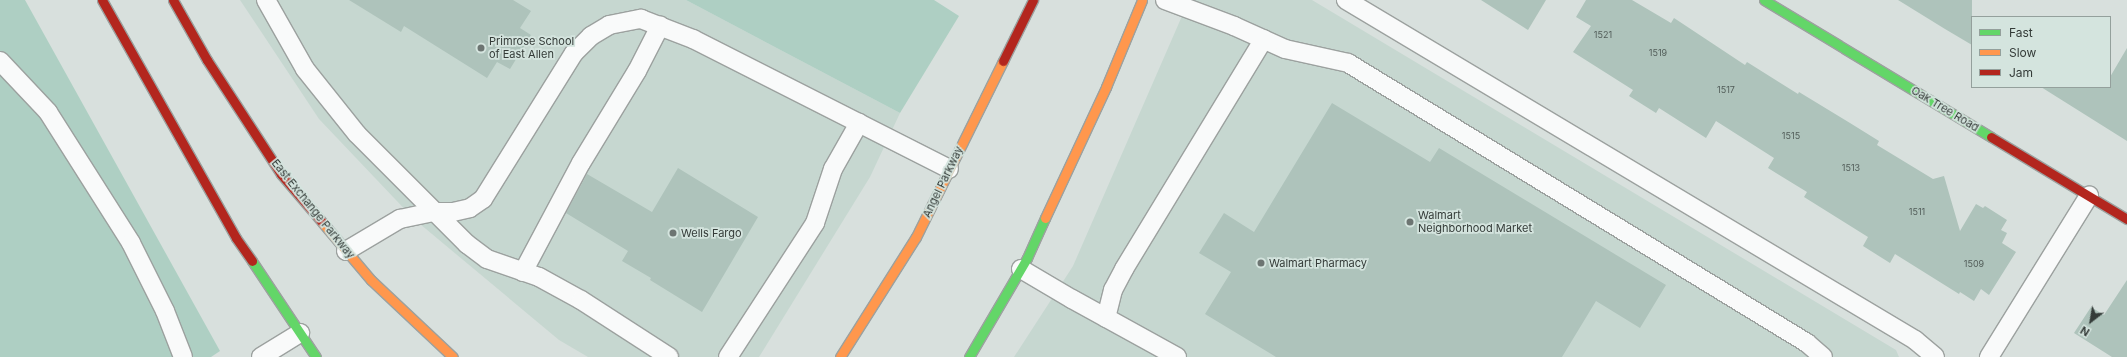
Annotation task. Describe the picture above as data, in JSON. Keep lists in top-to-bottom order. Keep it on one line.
{"streets":{"street":["Oak Tree Road","Angel Parkway","East Exchange Parkway"]},"places":["Primrose School of East Allen","Walmart Neighborhood Market","Wells Fargo","Walmart Pharmacy"],"house_numbers":["1521","1519","1517","1515","1513","1511","1509"],"legend":["Fast","Slow","Jam"],"north":"bottom left"}
